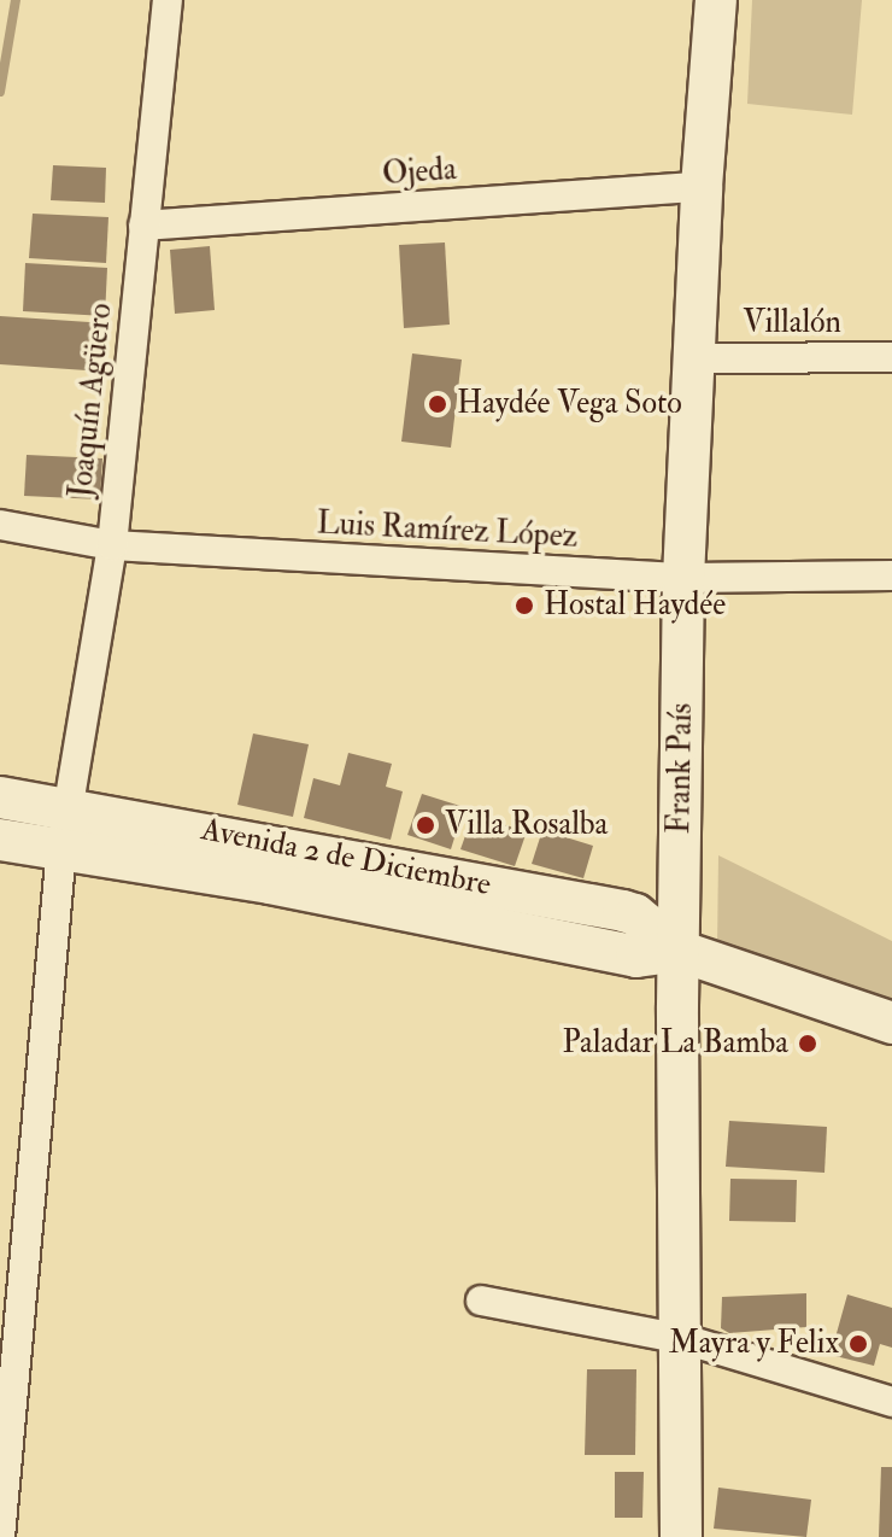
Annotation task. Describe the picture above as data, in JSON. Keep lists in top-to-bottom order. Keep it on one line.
{"streets":{"main road":["Frank País","Avenida 2 de Diciembre"],"street":["Ojeda","Villalón","Joaquín Agüero","Luis Ramírez López"]},"crossings":[["Ojeda","Joaquín Agüero"],["Ojeda","Frank País"],["Villalón","Frank País"],["Joaquín Agüero","Luis Ramírez López"],["Joaquín Agüero","Avenida 2 de Diciembre"],["Luis Ramírez López","Frank País"],["Frank País","Avenida 2 de Diciembre"]],"places":["Haydée Vega Soto","Hostal Haydée","Villa Rosalba","Paladar La Bamba","Mayra y Felix"]}
